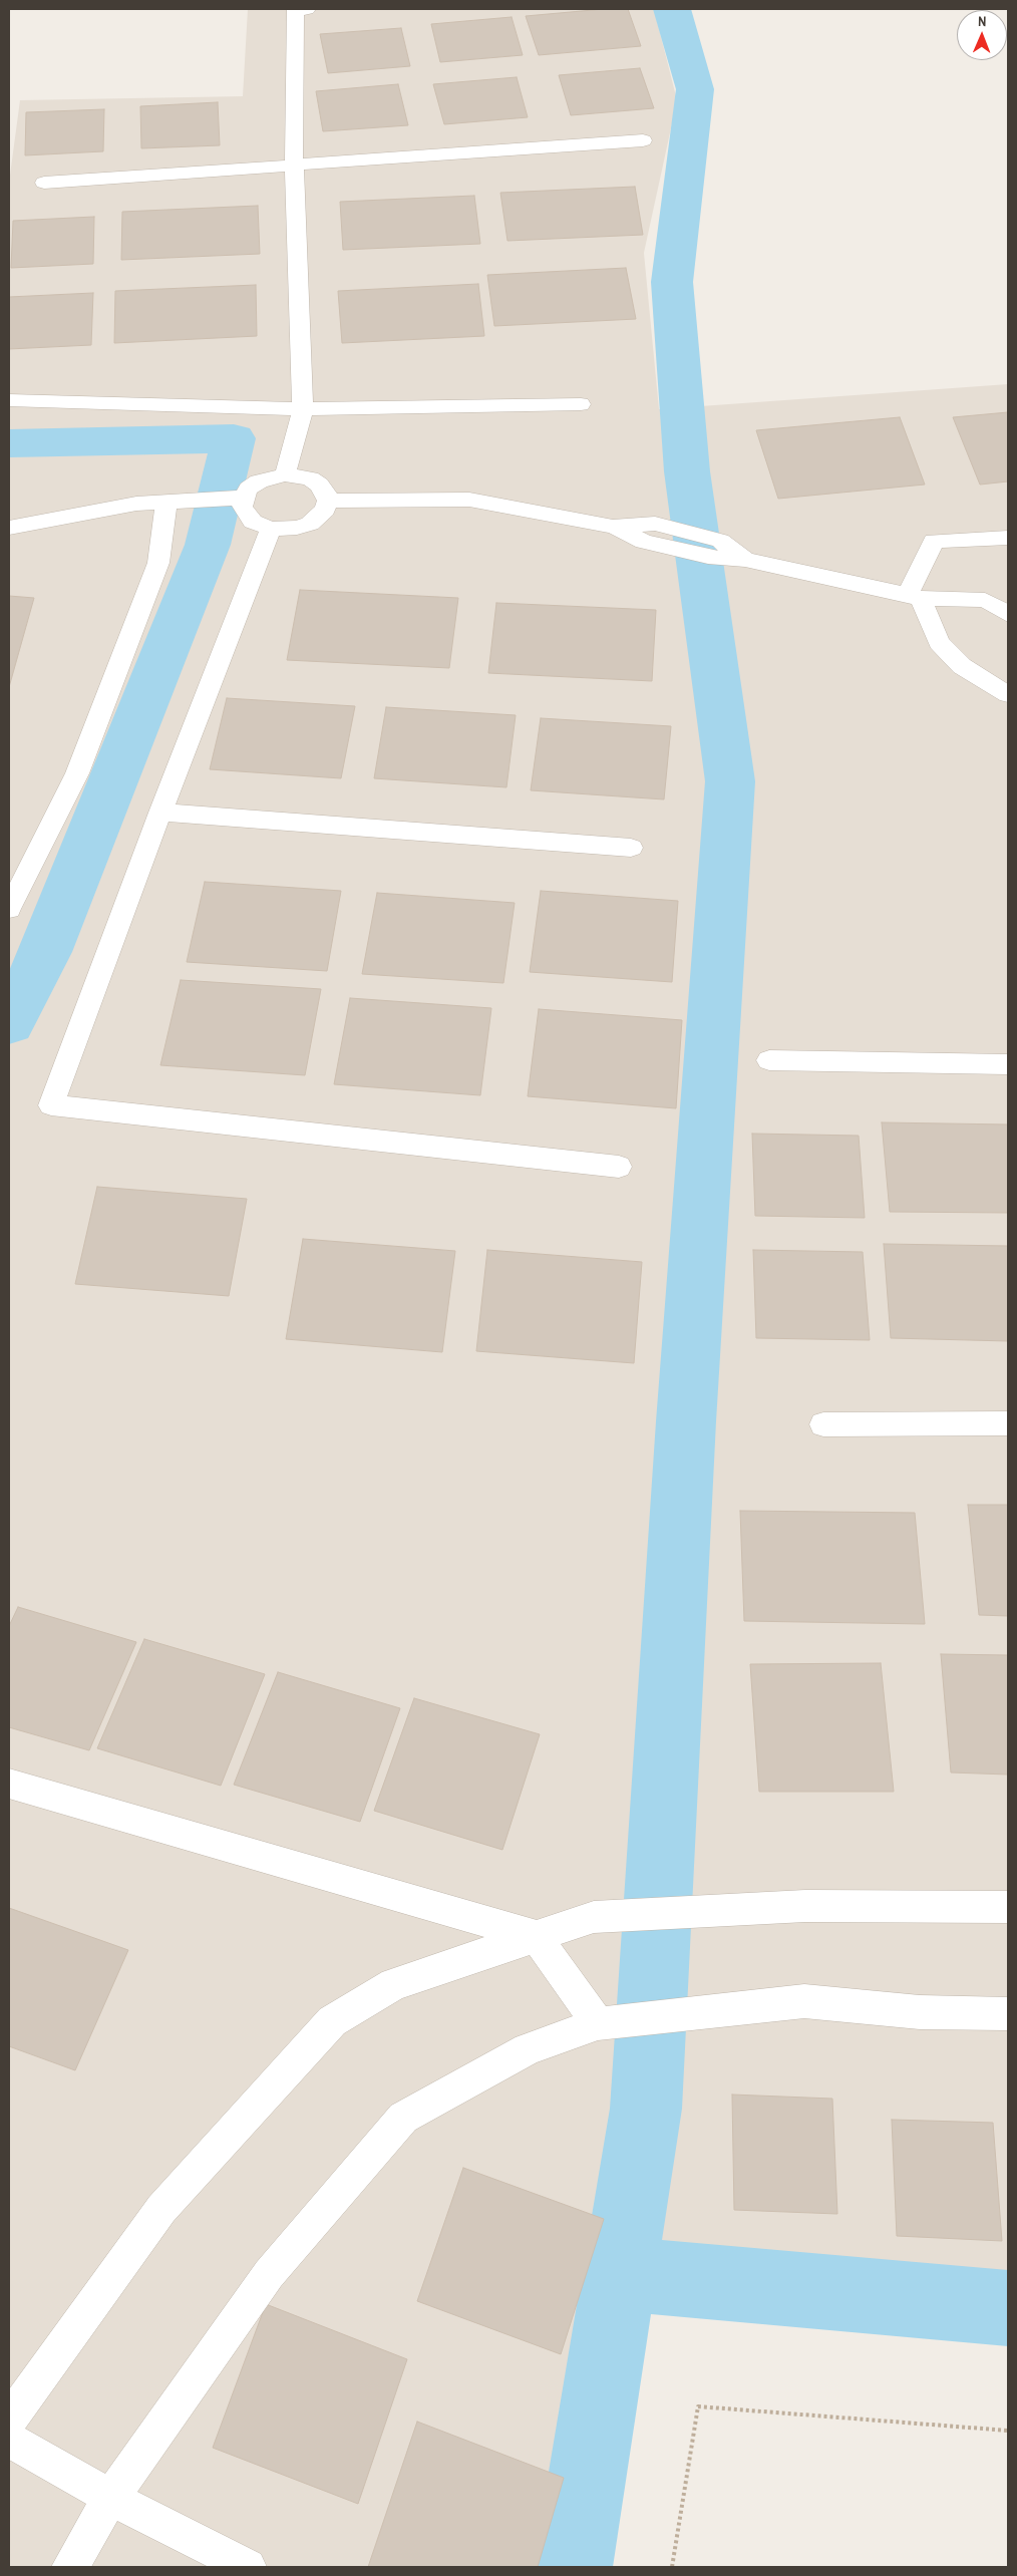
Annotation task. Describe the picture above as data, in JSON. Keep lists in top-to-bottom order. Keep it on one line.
{"north":"top"}
